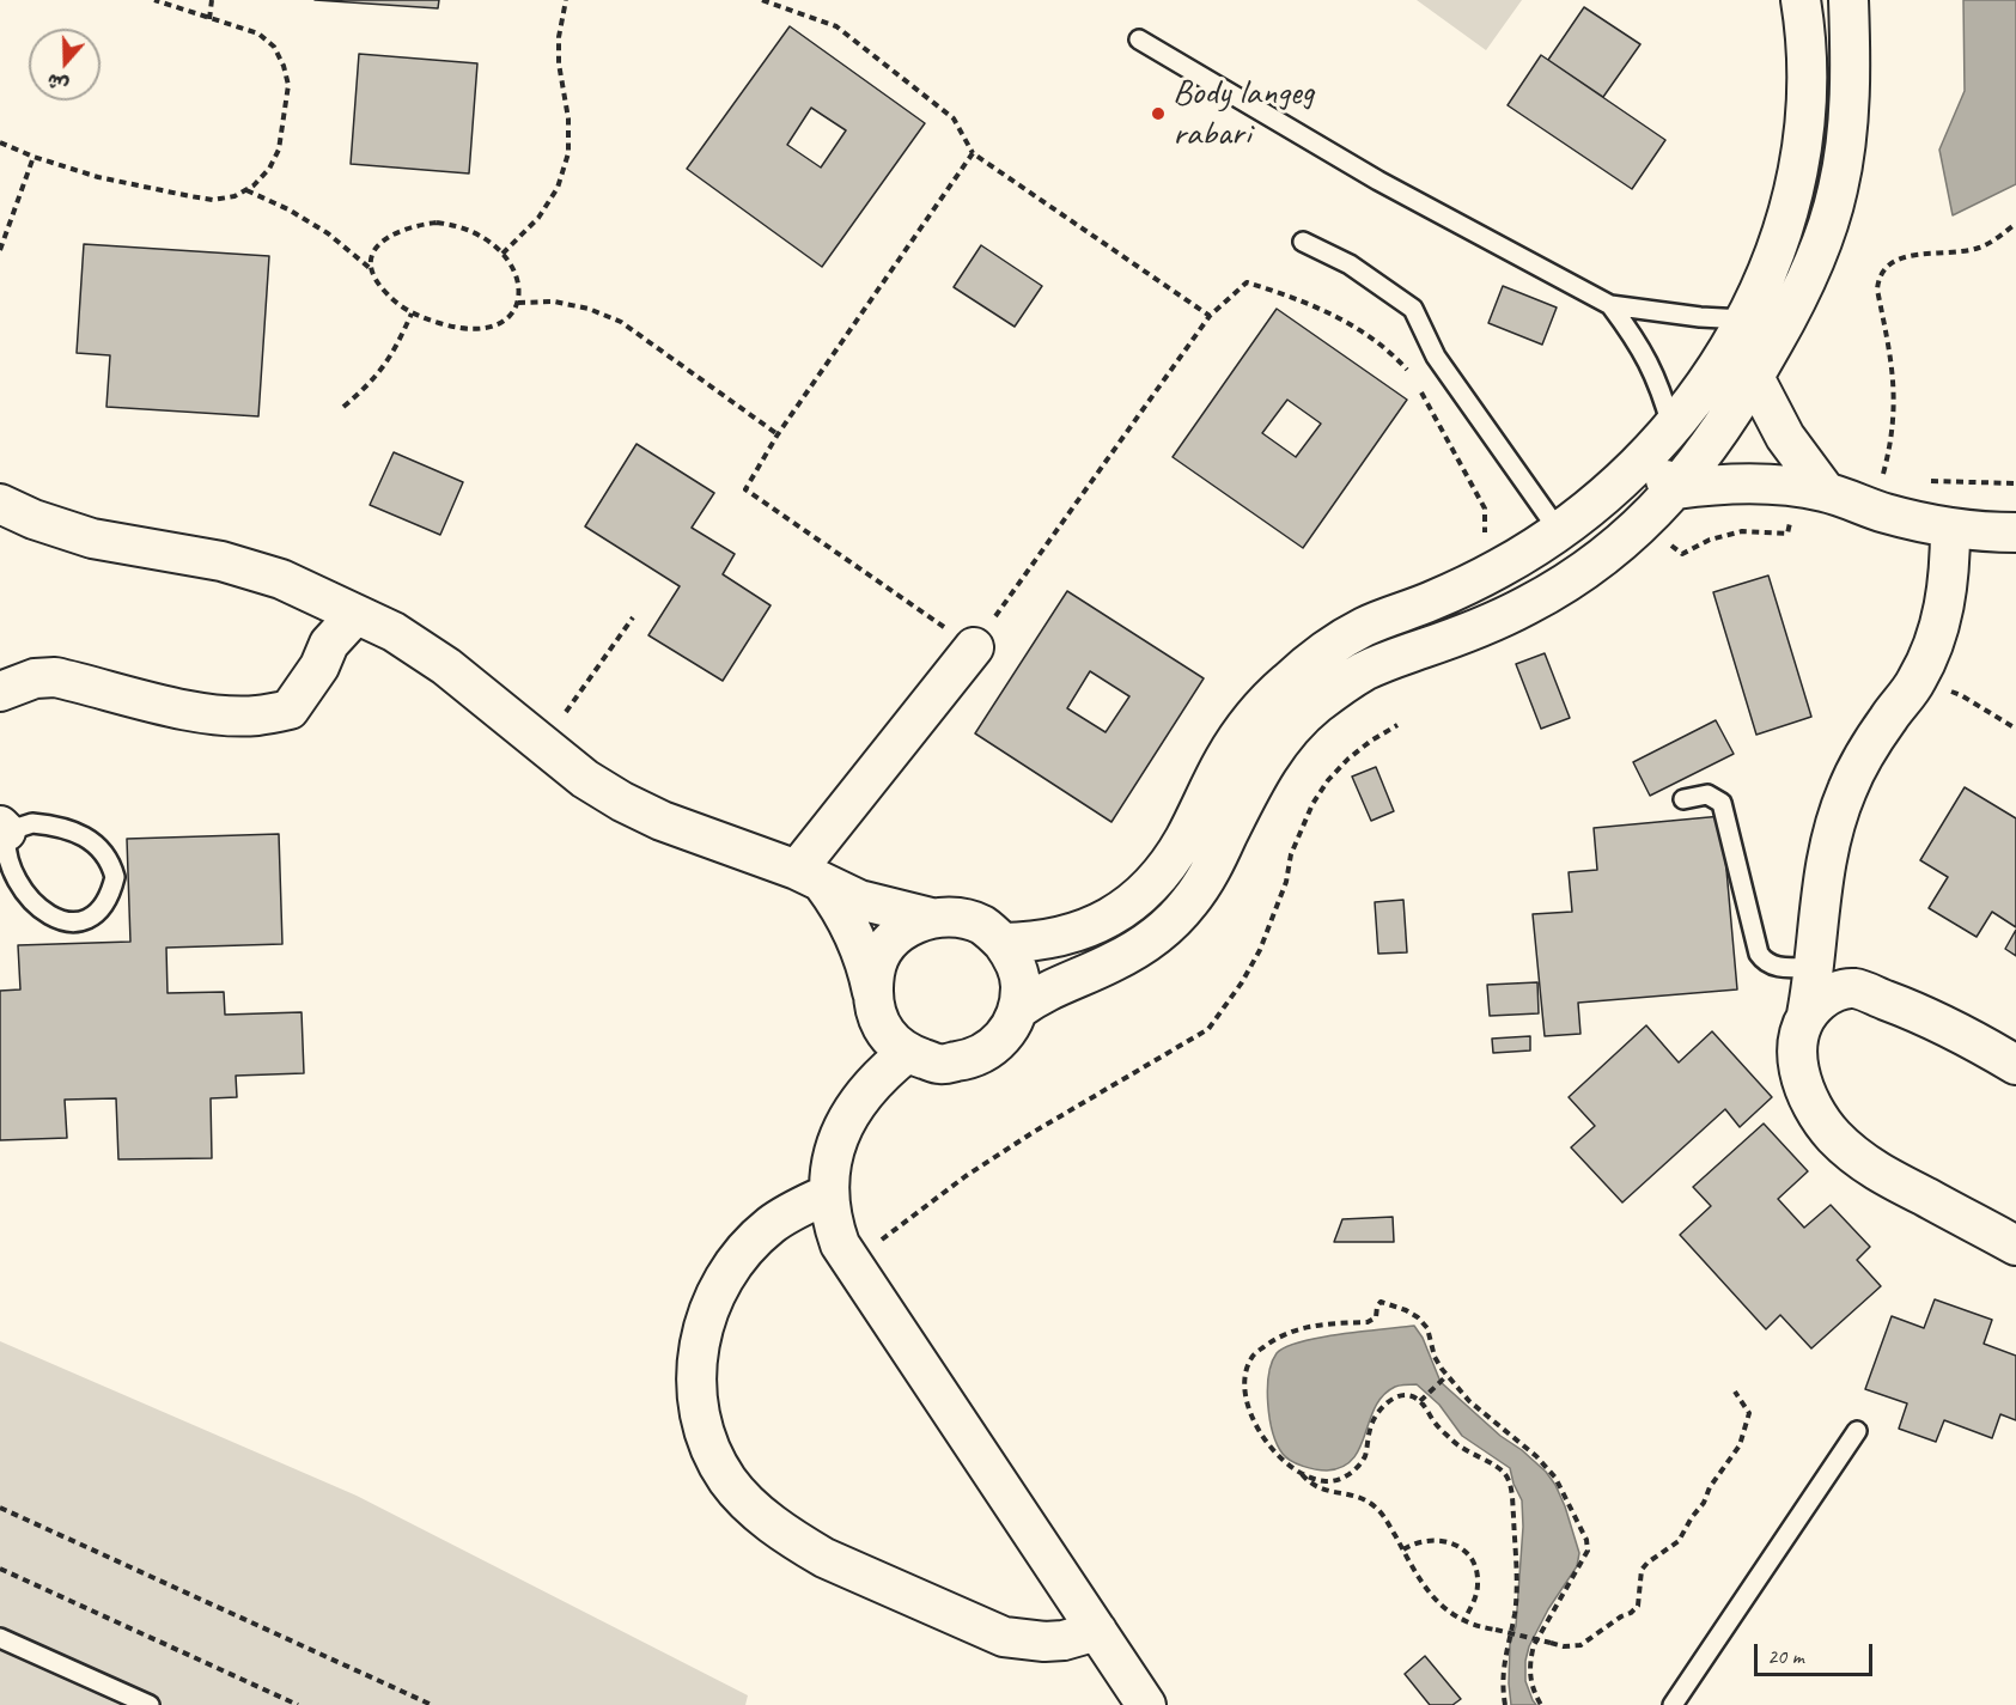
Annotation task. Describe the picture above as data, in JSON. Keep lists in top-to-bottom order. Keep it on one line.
{"places":["Body langeg rabari"],"scale_bar":"20 m","north":"bottom"}
